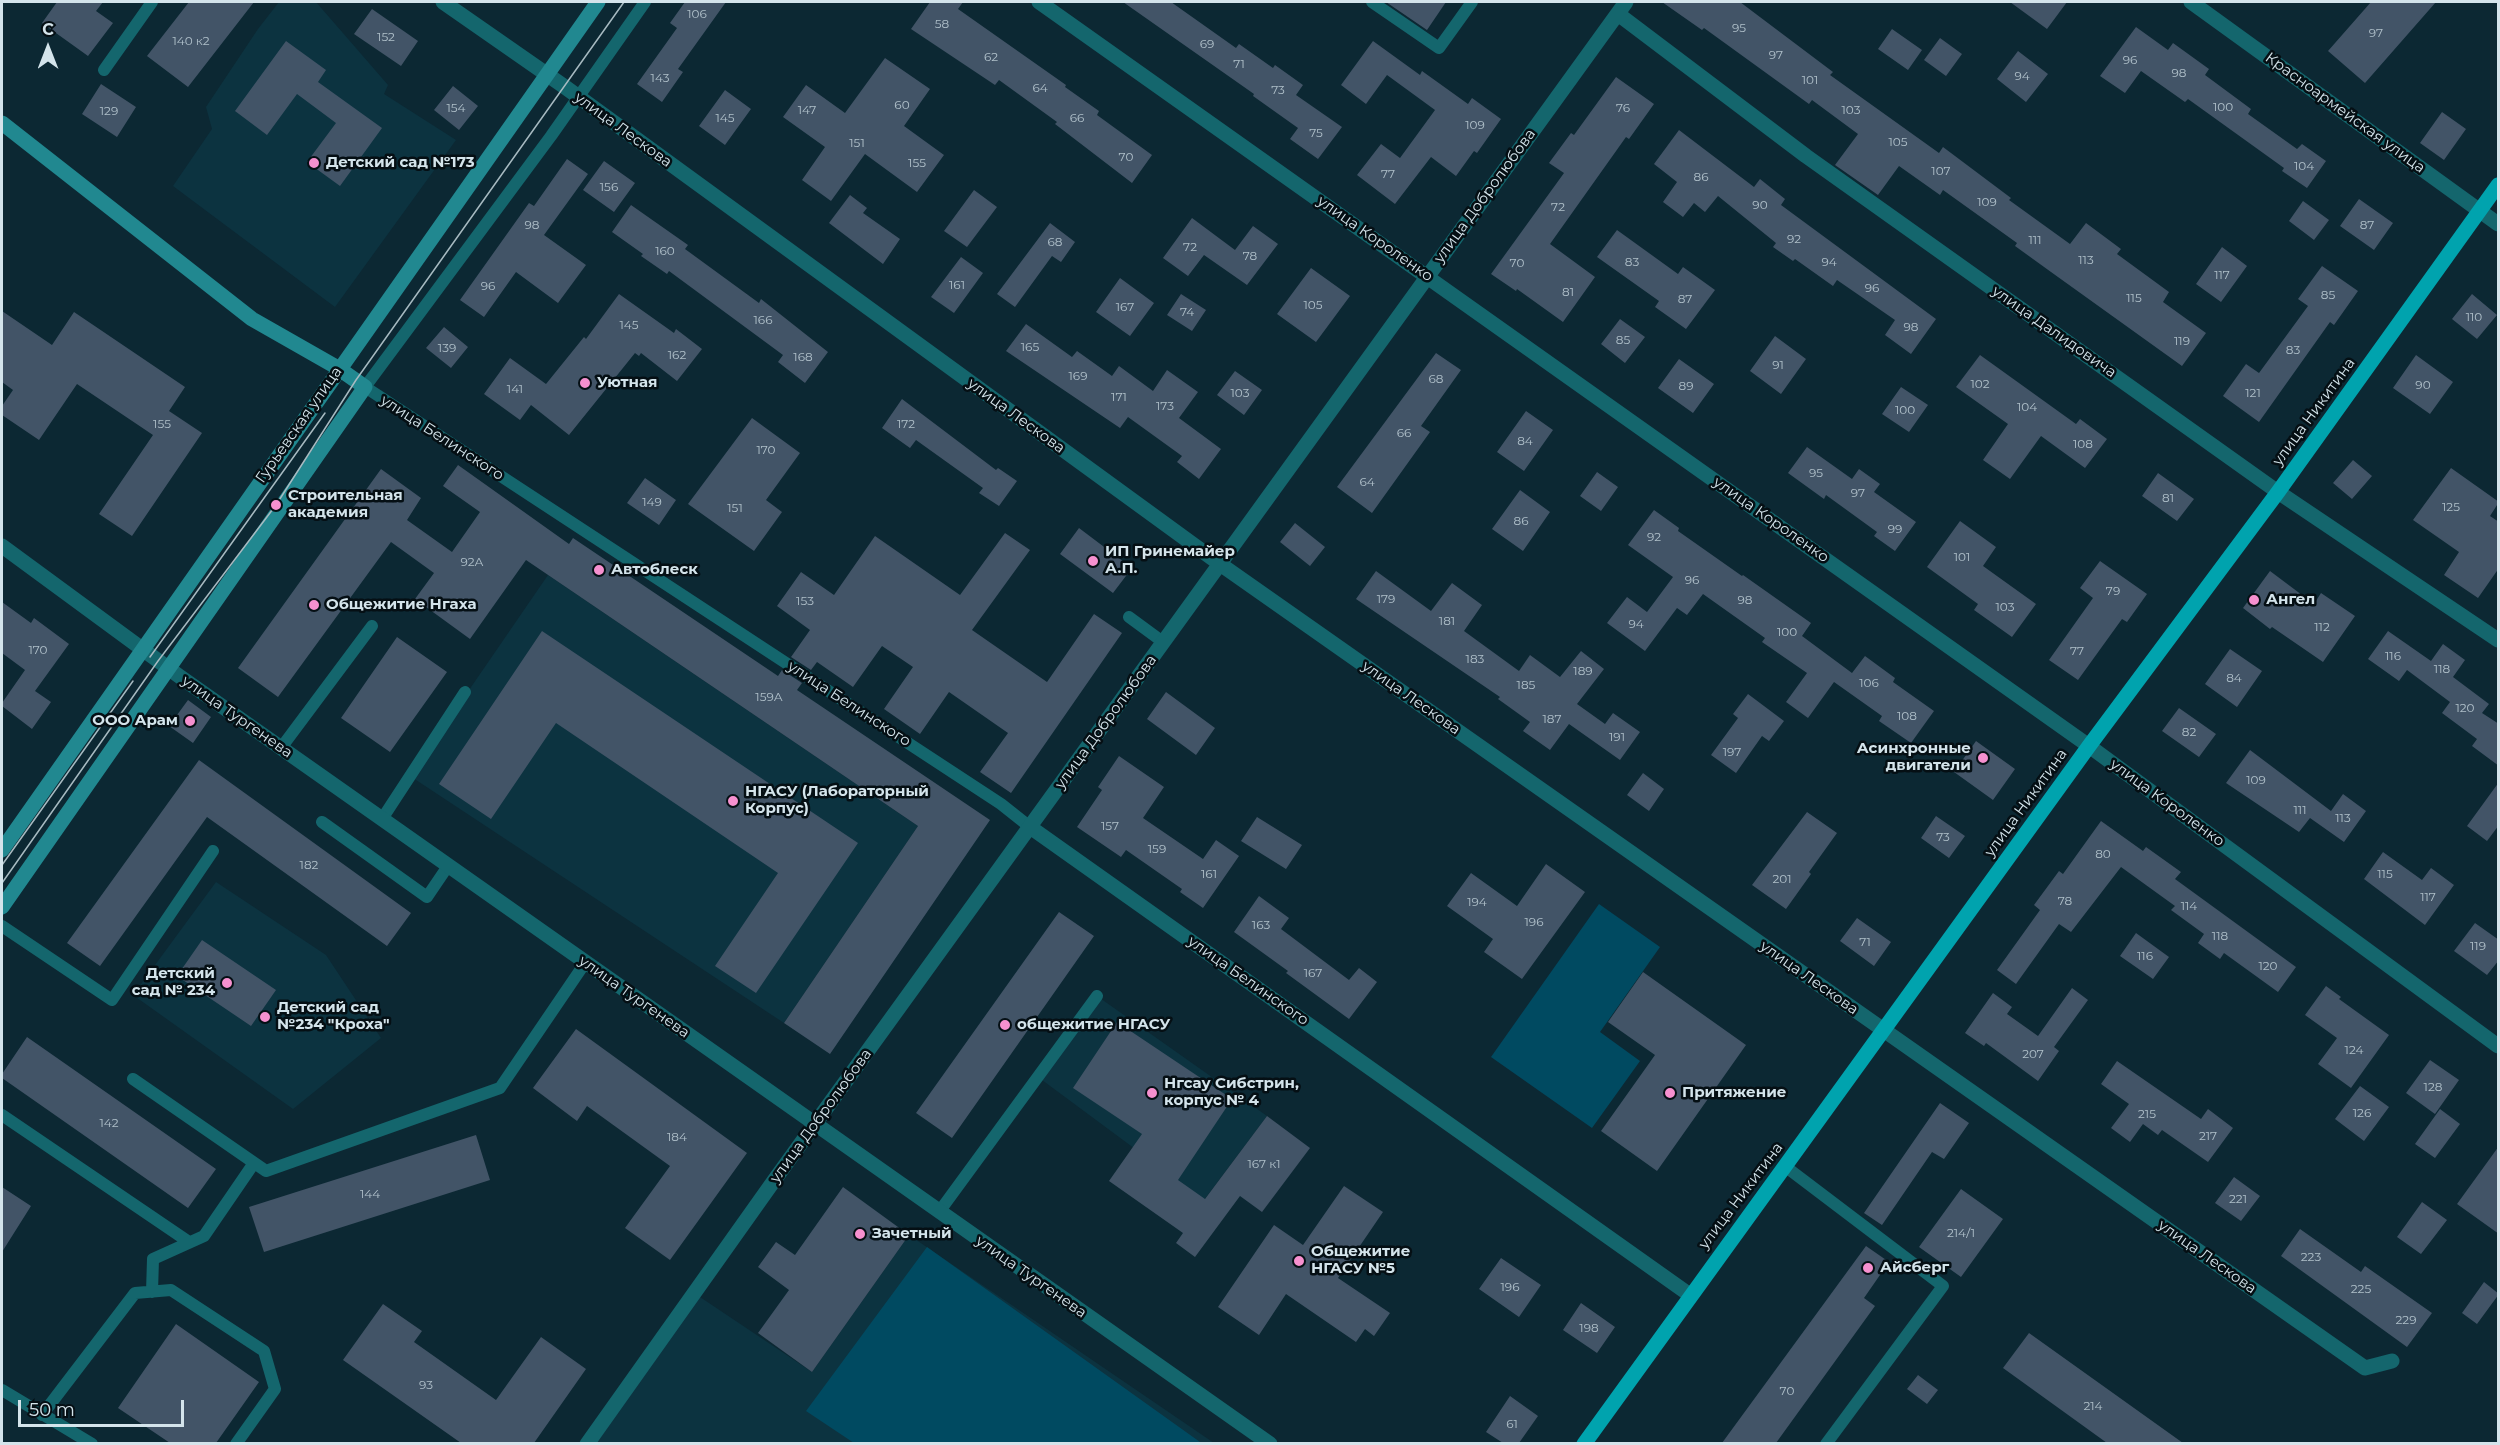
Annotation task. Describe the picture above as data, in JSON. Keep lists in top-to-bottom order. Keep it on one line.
{"streets":{"main road":["улица Никитина"],"street":["Красноармейская улица","улица Лескова","улица Добролюбова","улица Короленко","улица Далидовича","Гурьевская улица","улица Белинского","улица Тургенева"]},"crossings":[["Красноармейская улица","улица Никитина"],["улица Лескова","улица Добролюбова"],["улица Лескова","улица Никитина"],["улица Лескова","Гурьевская улица"],["улица Добролюбова","улица Короленко"],["улица Добролюбова","улица Далидовича"],["улица Добролюбова","улица Белинского"],["улица Добролюбова","улица Тургенева"],["улица Короленко","улица Никитина"],["улица Далидовича","улица Никитина"],["улица Никитина","улица Белинского"],["Гурьевская улица","улица Белинского"],["Гурьевская улица","улица Тургенева"]],"places":["Детский сад №173","Уютная","Строительная академия","ИП Гринемайер А.П.","Автоблеск","Ангел","Общежитие Нгаха","ООО Арам","Асинхронные двигатели","НГАСУ (Лабораторный Корпус)","Детский сад № 234","Детский сад №234 \"Кроха\"","общежитие НГАСУ","Нгсау Сибстрин, корпус № 4","Притяжение","Зачетный","Общежитие НГАСУ №5","Айсберг"],"house_numbers":["106","58","95","97","152","140 к2","69","97","62","96","71","98","94","143","101","64","73","60","100","154","76","147","103","129","145","66","109","75","105","151","70","155","104","107","77","86","156","109","90","72","98","87","92","111","68","72","160","78","113","83","94","70","117","161","96","96","81","85","115","87","105","167","74","110","166","145","98","85","119","165","139","83","162","168","91","169","68","102","90","89","141","103","121","171","173","104","100","155","172","66","84","108","170","95","64","97","81","149","125","151","86","99","92","101","92А","96","79","179","98","153","103","181","94","112","100","170","77","116","183","118","189","84","106","185","159А","120","108","187","82","191","197","109","111","113","157","73","159","80","182","161","115","201","117","78","194","114","196","163","118","71","119","116","120","167","124","207","128","126","215","142","217","184","167 к1","144","221","214/1","223","196","225","229","198","93","70","214","61"],"scale_bar":"50 m","north":"top"}
